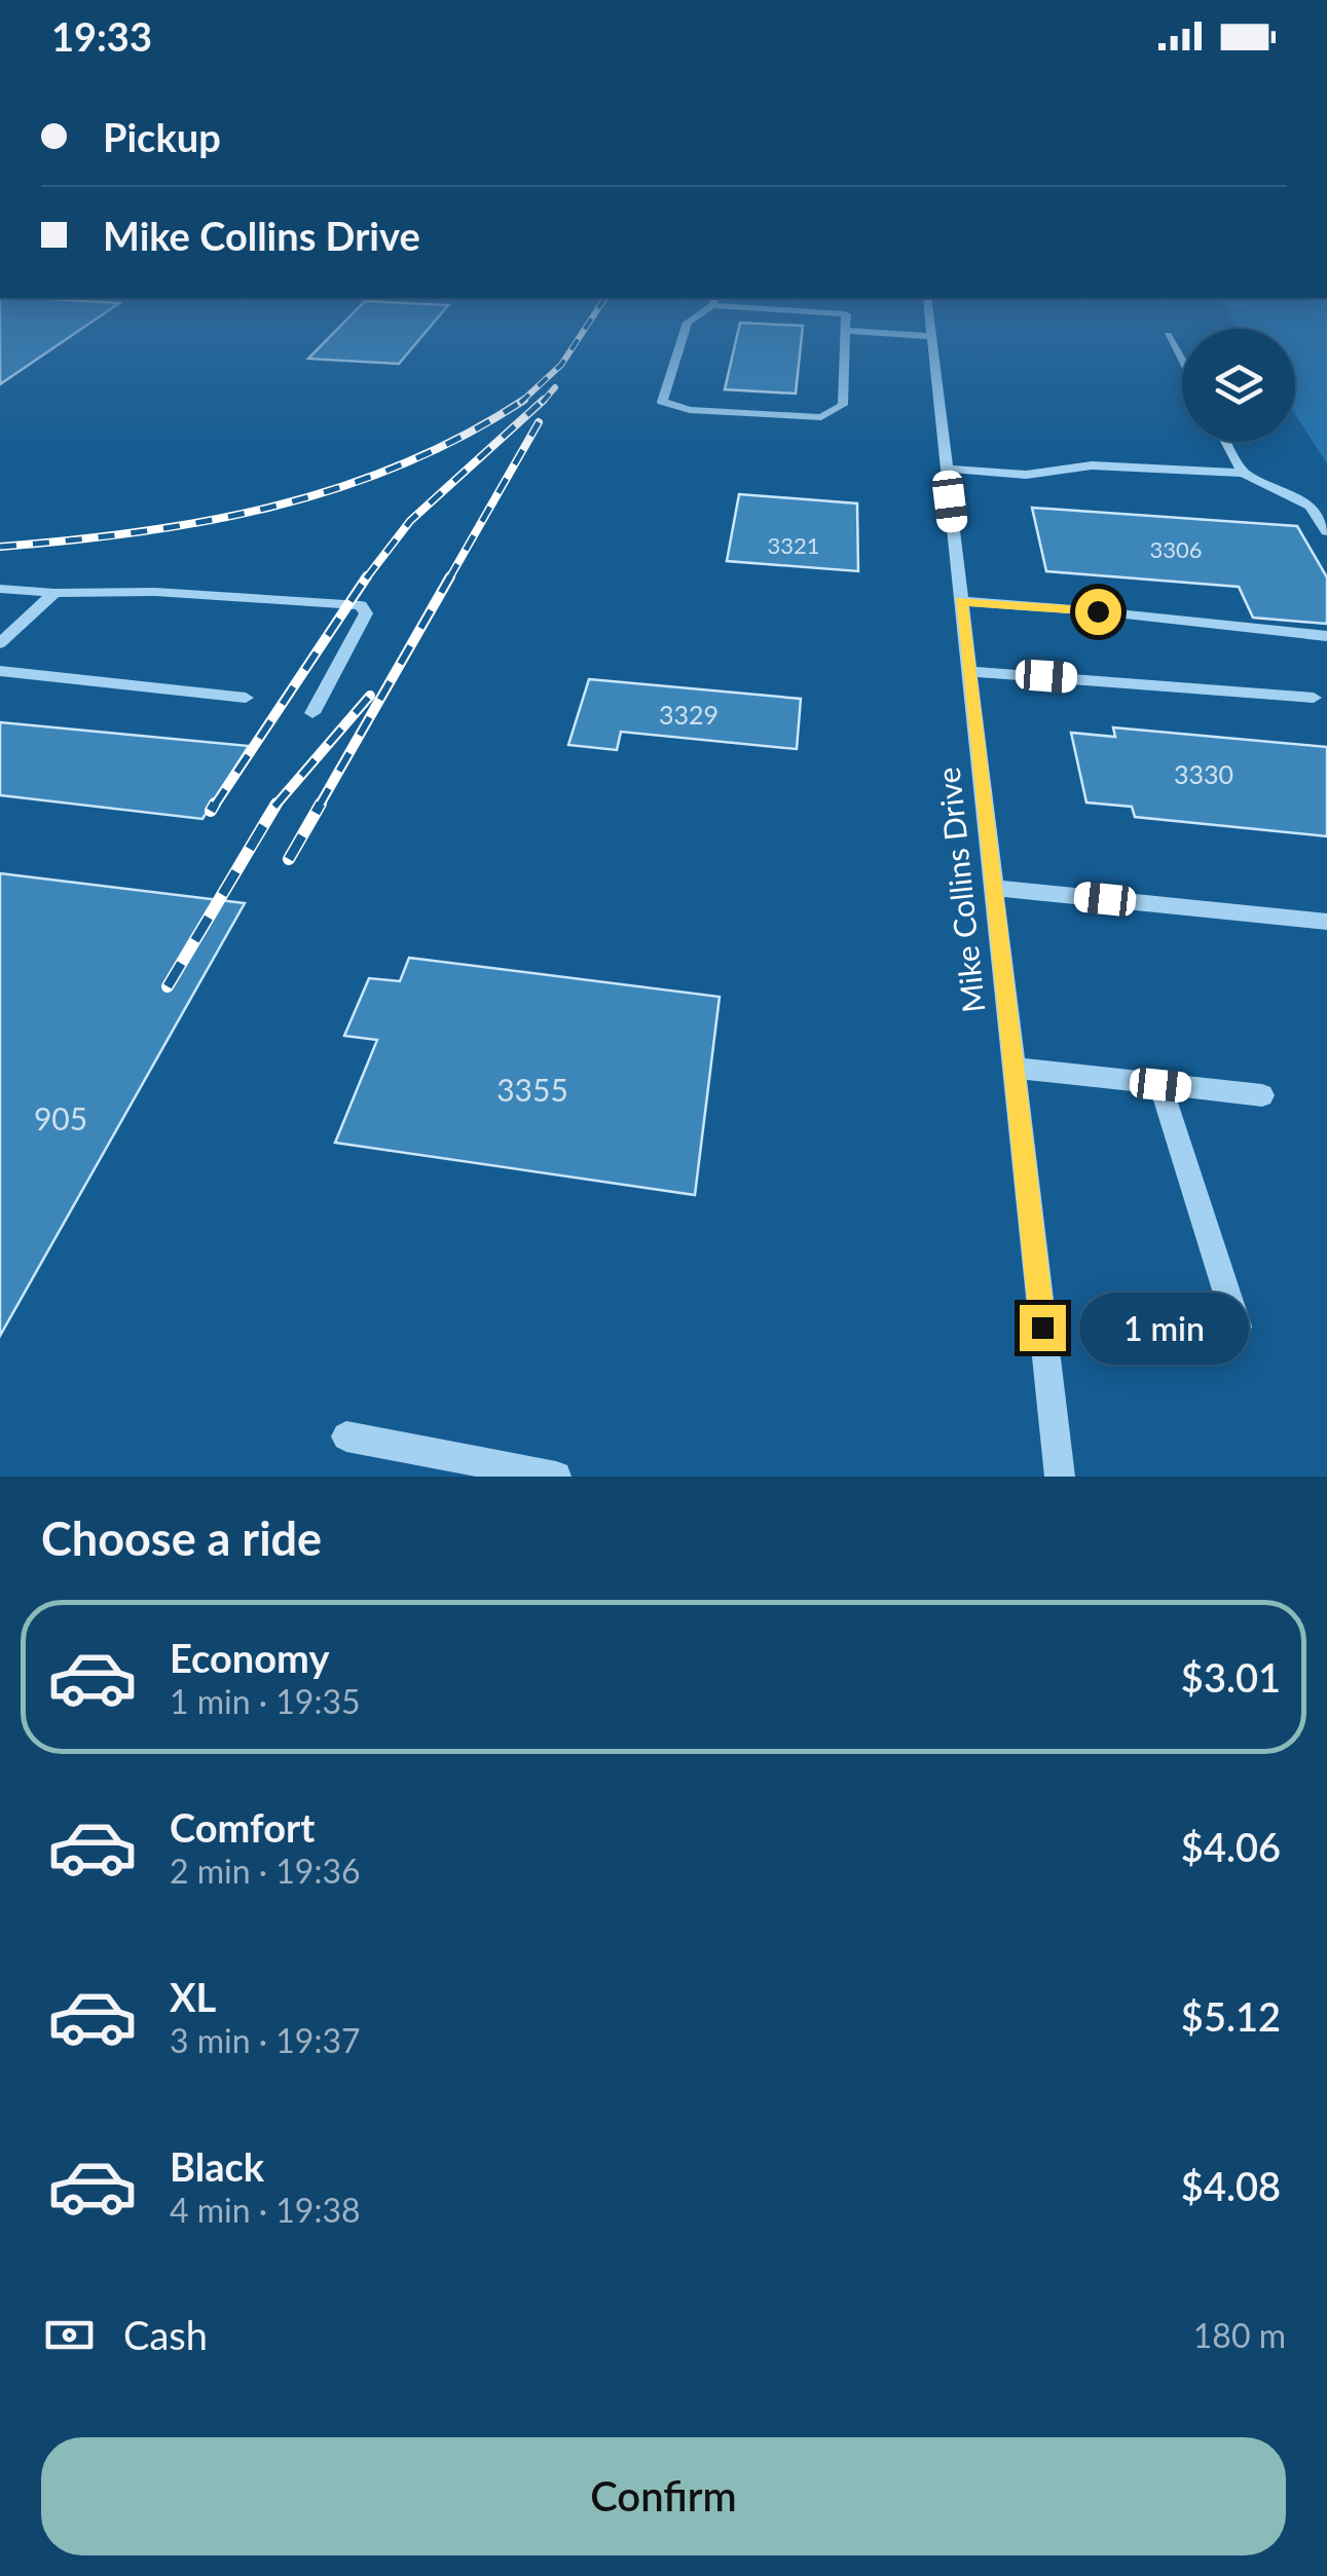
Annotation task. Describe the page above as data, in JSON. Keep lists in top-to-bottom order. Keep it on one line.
{"streets":{"street":["Mike Collins Drive"]},"house_numbers":["3321","3306","3329","3330","3355","905"],"page":{"status":"19:33","banner":["Pickup","Mike Collins Drive"],"bubble":"1 min","heading":"Choose a ride","list":[{"name":"Economy","note":"1 min · 19:35","value":"$3.01"},{"name":"Comfort","note":"2 min · 19:36","value":"$4.06"},{"name":"XL","note":"3 min · 19:37","value":"$5.12"},{"name":"Black","note":"4 min · 19:38","value":"$4.08"}],"pay":["Cash","180 m"],"buttons":"Confirm"}}
